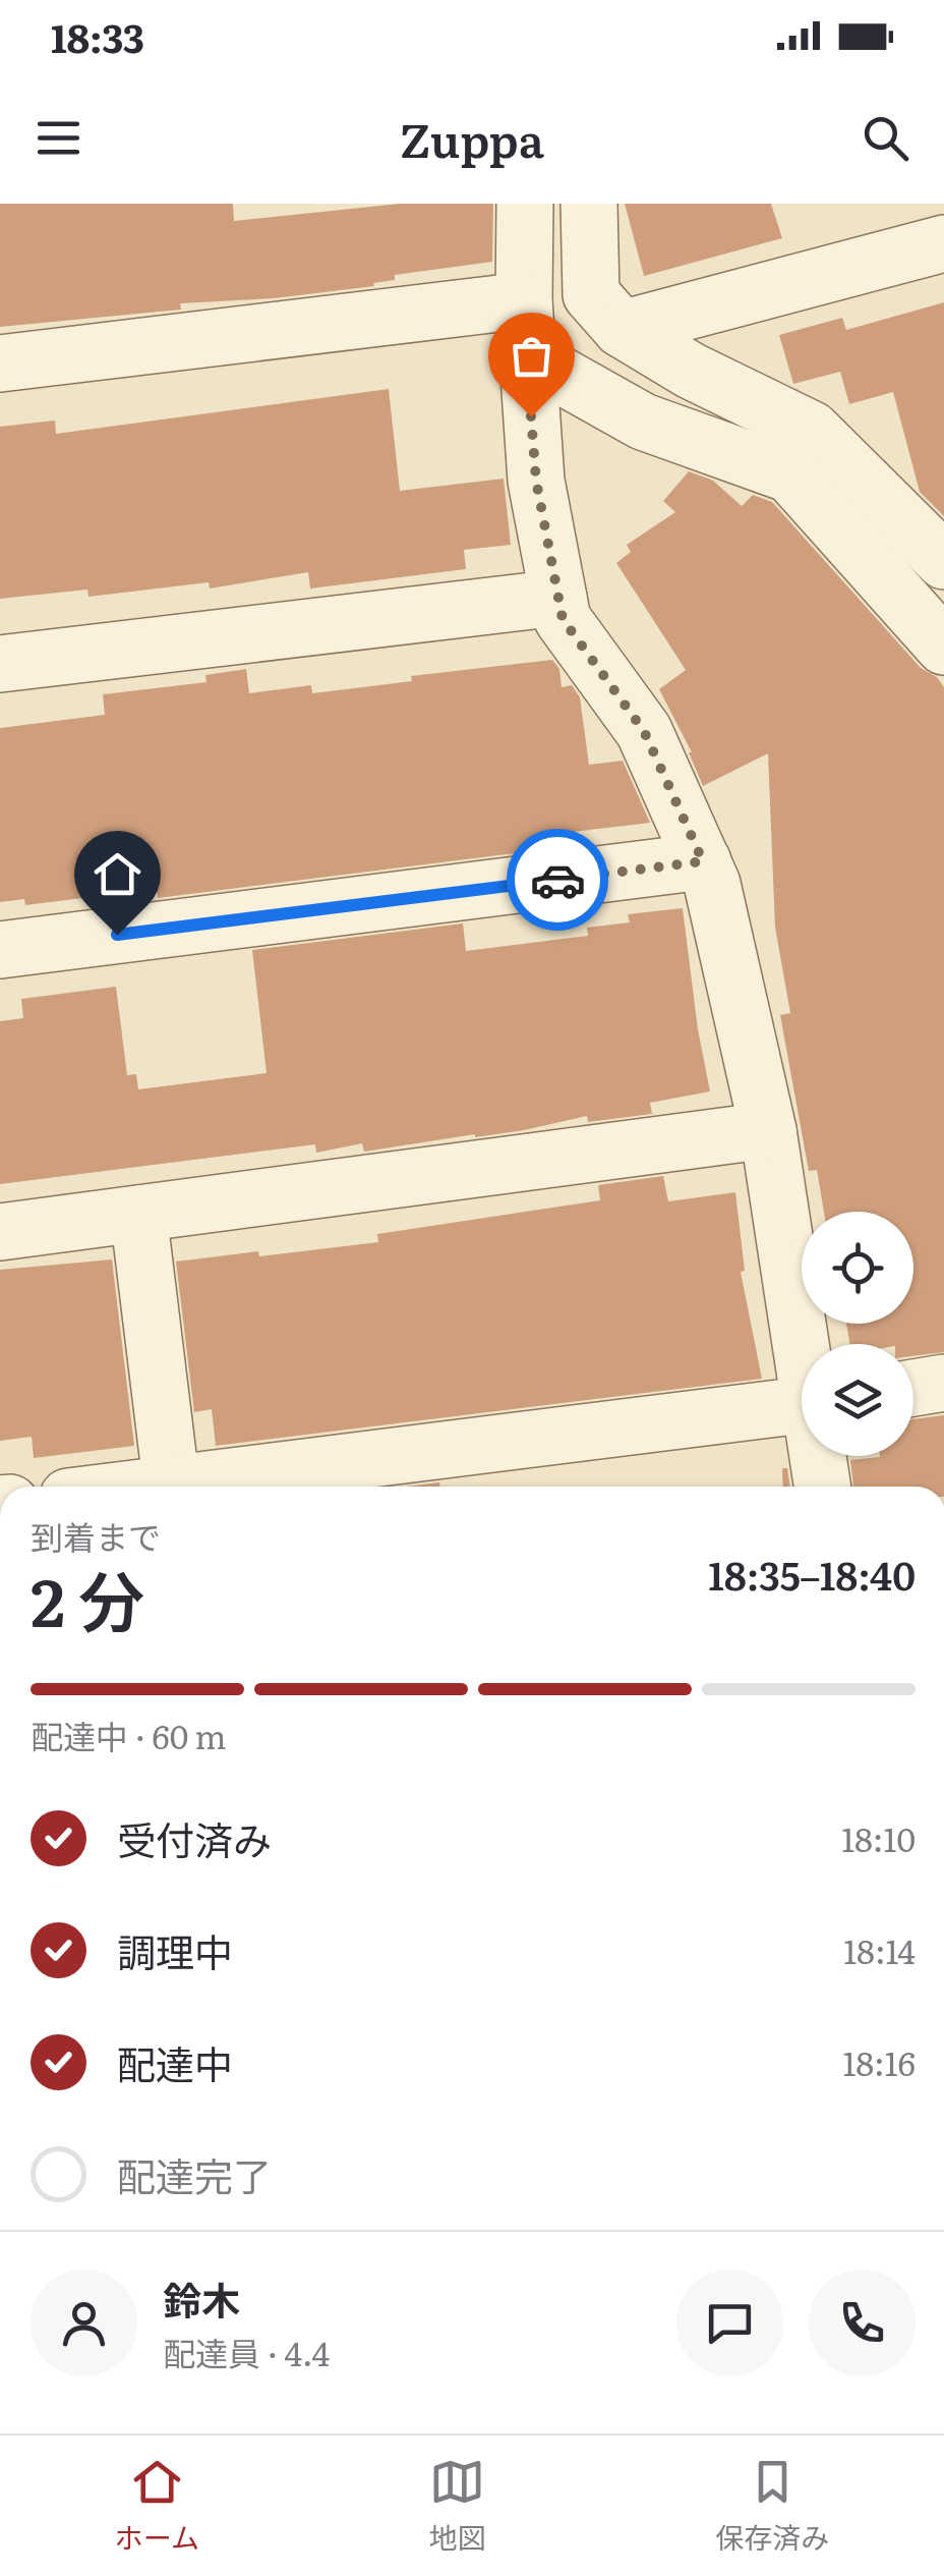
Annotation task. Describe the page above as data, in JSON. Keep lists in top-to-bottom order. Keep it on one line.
{"page":{"status":"18:33","header":"Zuppa","heading":["2 分","到着まで","18:35–18:40"],"panel":["鈴木","配達員 · 4.4"],"bar":"配達中 · 60 m","list":[["受付済み","18:10"],["調理中","18:14"],["配達中","18:16"],"配達完了"],"tabs":["ホーム","地図","保存済み"]}}
